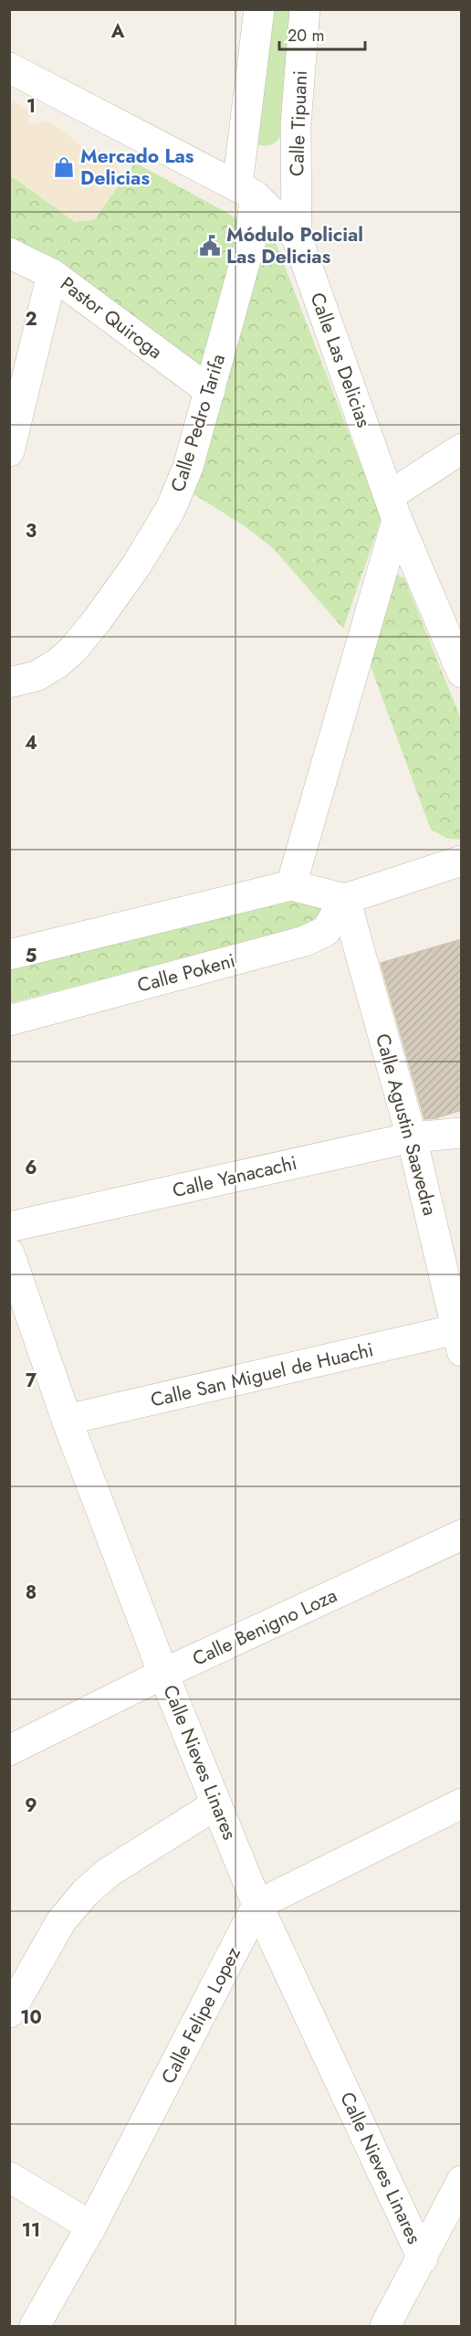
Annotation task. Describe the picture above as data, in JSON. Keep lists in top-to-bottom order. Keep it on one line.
{"streets":{"street":["Calle Tipuani","Pastor Quiroga","Calle Las Delicias","Calle Pedro Tarifa","Calle Pokeni","Calle Agustin Saavedra","Calle Yanacachi","Calle San Miguel de Huachi","Calle Benigno Loza","Calle Nieves Linares","Calle Felipe Lopez"]},"crossings":[["Calle Tipuani","Calle Las Delicias"],["Pastor Quiroga","Calle Pedro Tarifa"],["Calle Las Delicias","Calle Pedro Tarifa"],["Calle Pokeni","Calle Agustin Saavedra"],["Calle Agustin Saavedra","Calle Yanacachi"],["Calle Agustin Saavedra","Calle San Miguel de Huachi"],["Calle San Miguel de Huachi","Calle Nieves Linares"],["Calle Benigno Loza","Calle Nieves Linares"],["Calle Nieves Linares","Calle Felipe Lopez"]],"places":{"shop":["Mercado Las Delicias"],"public building":["Módulo Policial Las Delicias"]},"scale_bar":"20 m","grid":{"columns":["A"],"rows":["1","2","3","4","5","6","7","8","9","10","11"]}}
